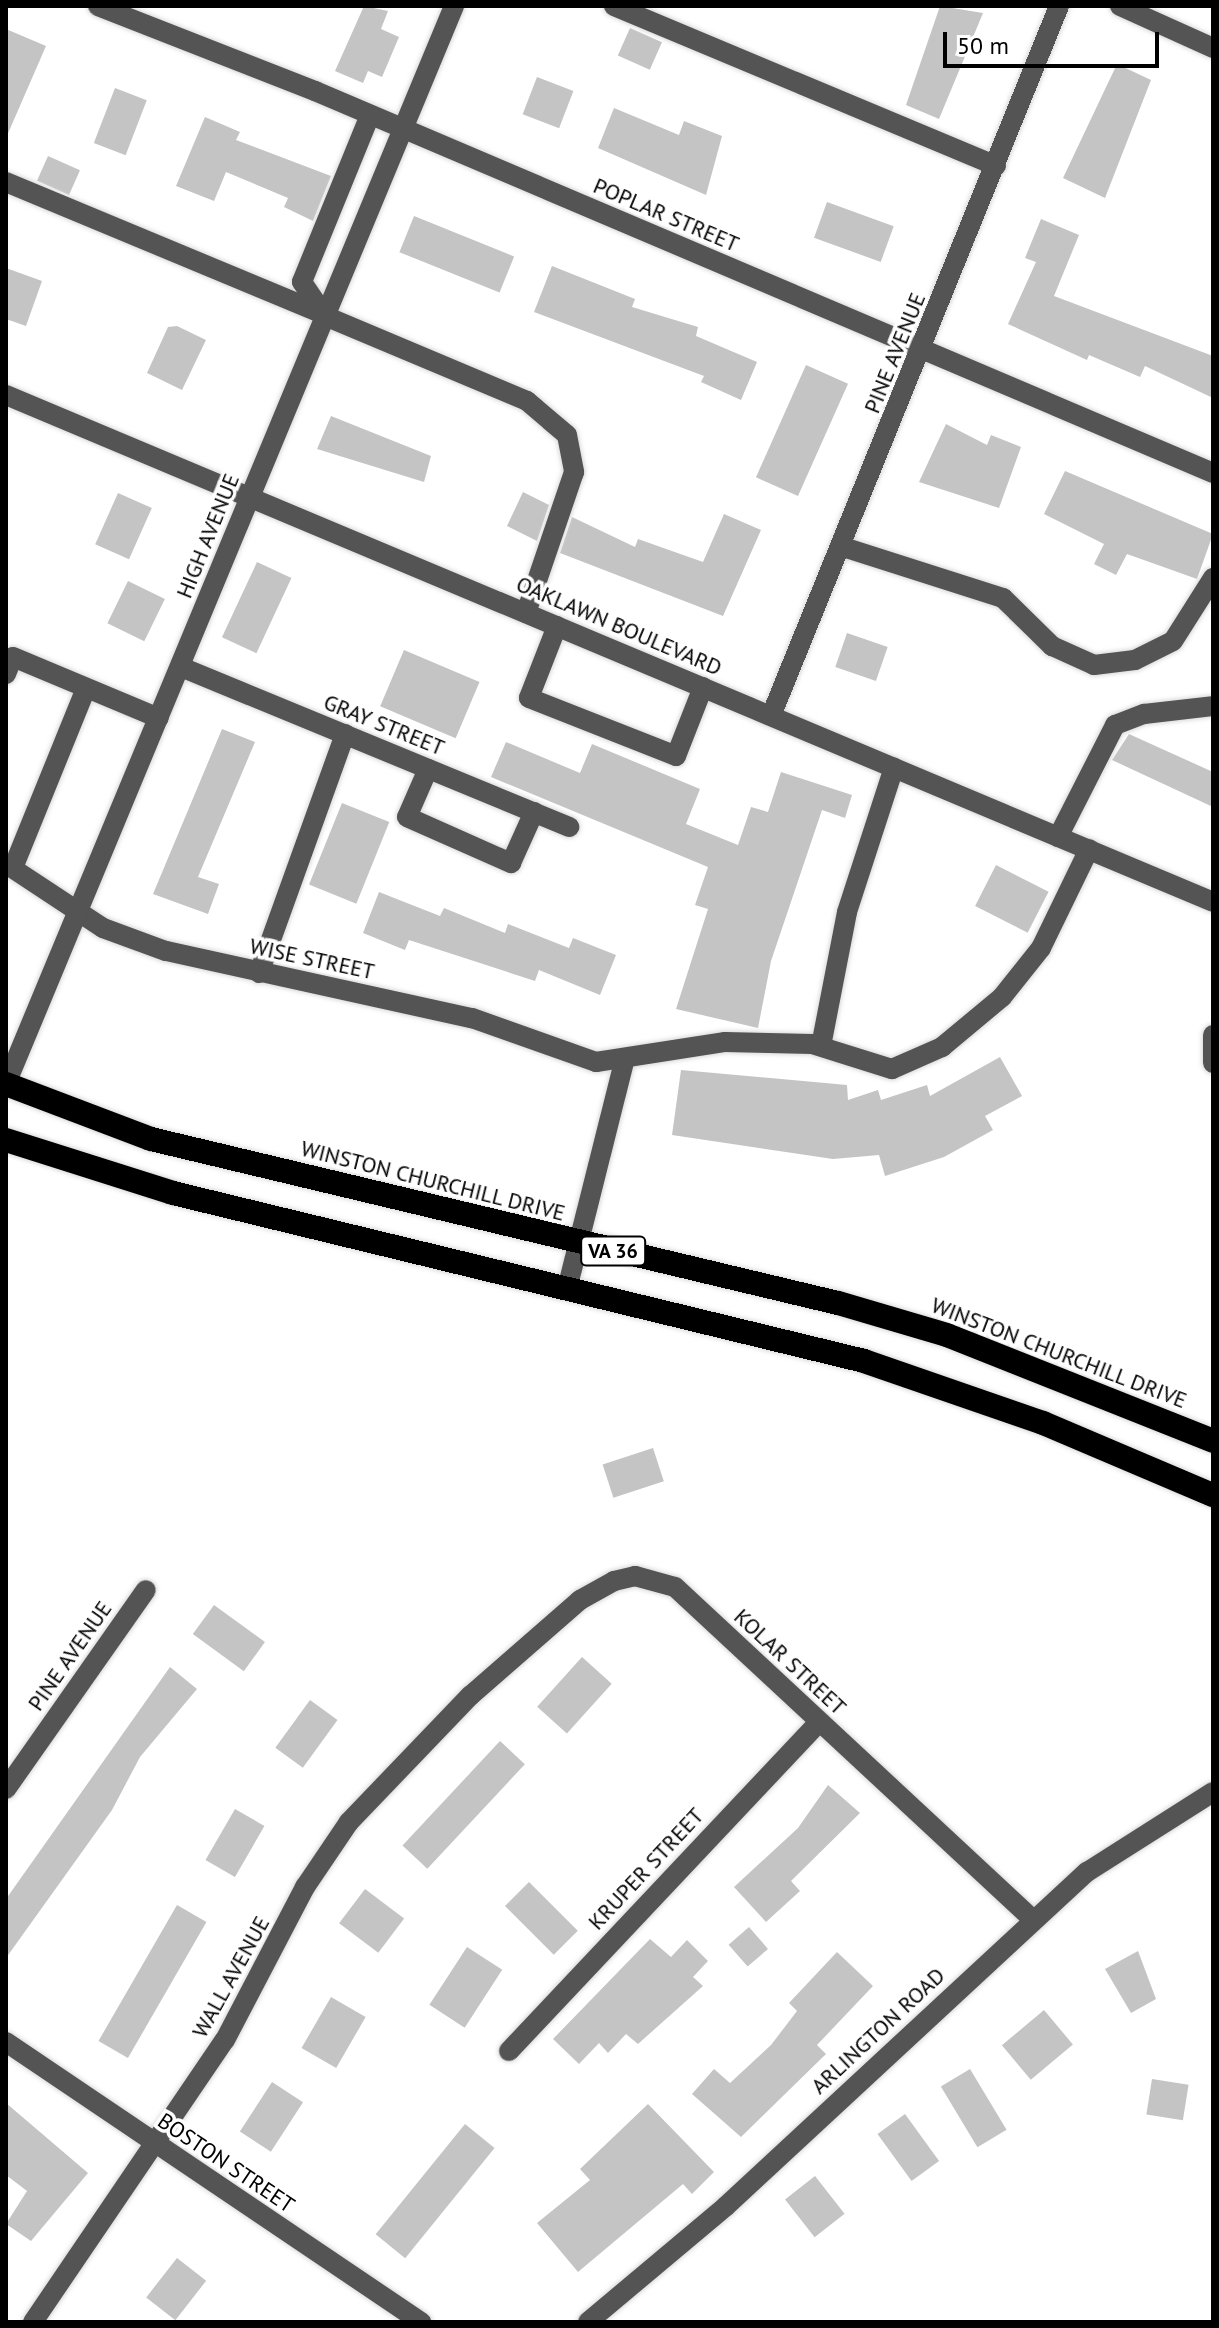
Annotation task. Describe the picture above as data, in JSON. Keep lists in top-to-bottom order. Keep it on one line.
{"streets":{"highway":["WINSTON CHURCHILL DRIVE","VA 36"],"street":["POPLAR STREET","PINE AVENUE","HIGH AVENUE","OAKLAWN BOULEVARD","GRAY STREET","WISE STREET","KOLAR STREET","KRUPER STREET","WALL AVENUE","ARLINGTON ROAD","BOSTON STREET"]},"crossings":[["POPLAR STREET","PINE AVENUE"],["POPLAR STREET","HIGH AVENUE"],["PINE AVENUE","OAKLAWN BOULEVARD"],["HIGH AVENUE","OAKLAWN BOULEVARD"],["HIGH AVENUE","GRAY STREET"],["HIGH AVENUE","WISE STREET"],["HIGH AVENUE","WINSTON CHURCHILL DRIVE"],["KOLAR STREET","KRUPER STREET"],["KOLAR STREET","WALL AVENUE"],["KOLAR STREET","ARLINGTON ROAD"],["WALL AVENUE","BOSTON STREET"]],"scale_bar":"50 m"}
